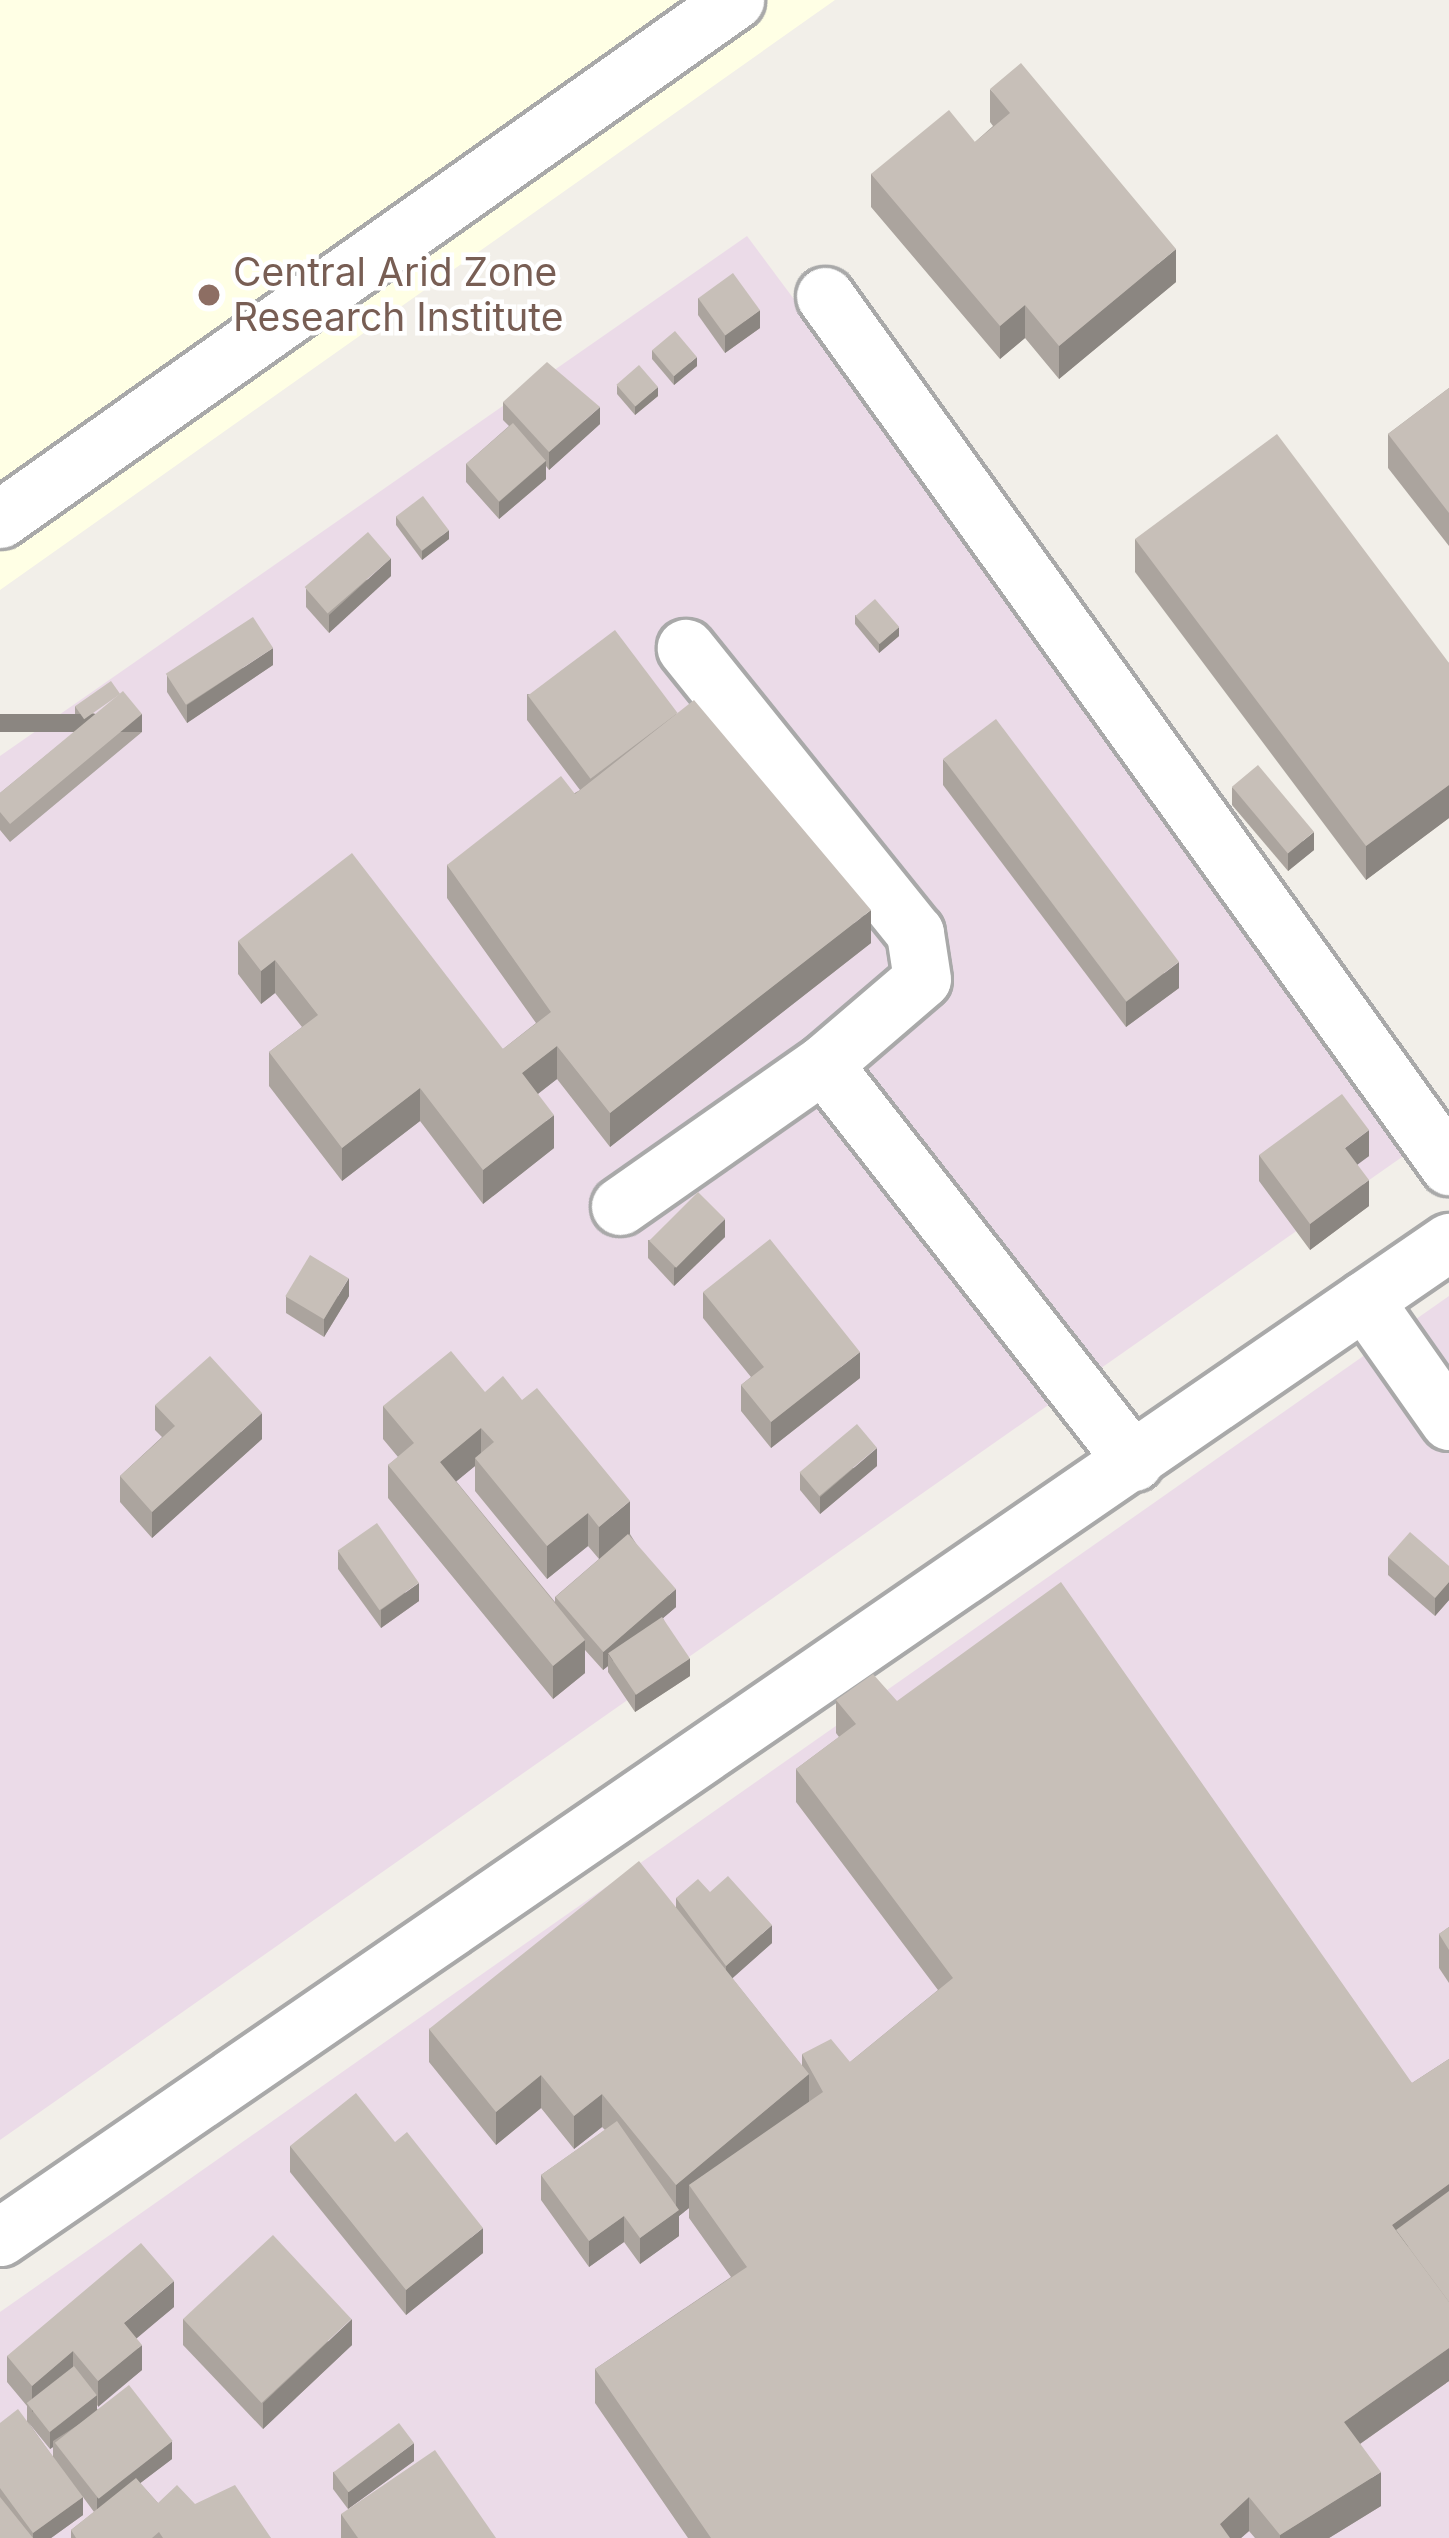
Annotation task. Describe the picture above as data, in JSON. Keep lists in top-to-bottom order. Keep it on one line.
{"places":["Central Arid Zone Research Institute"]}
